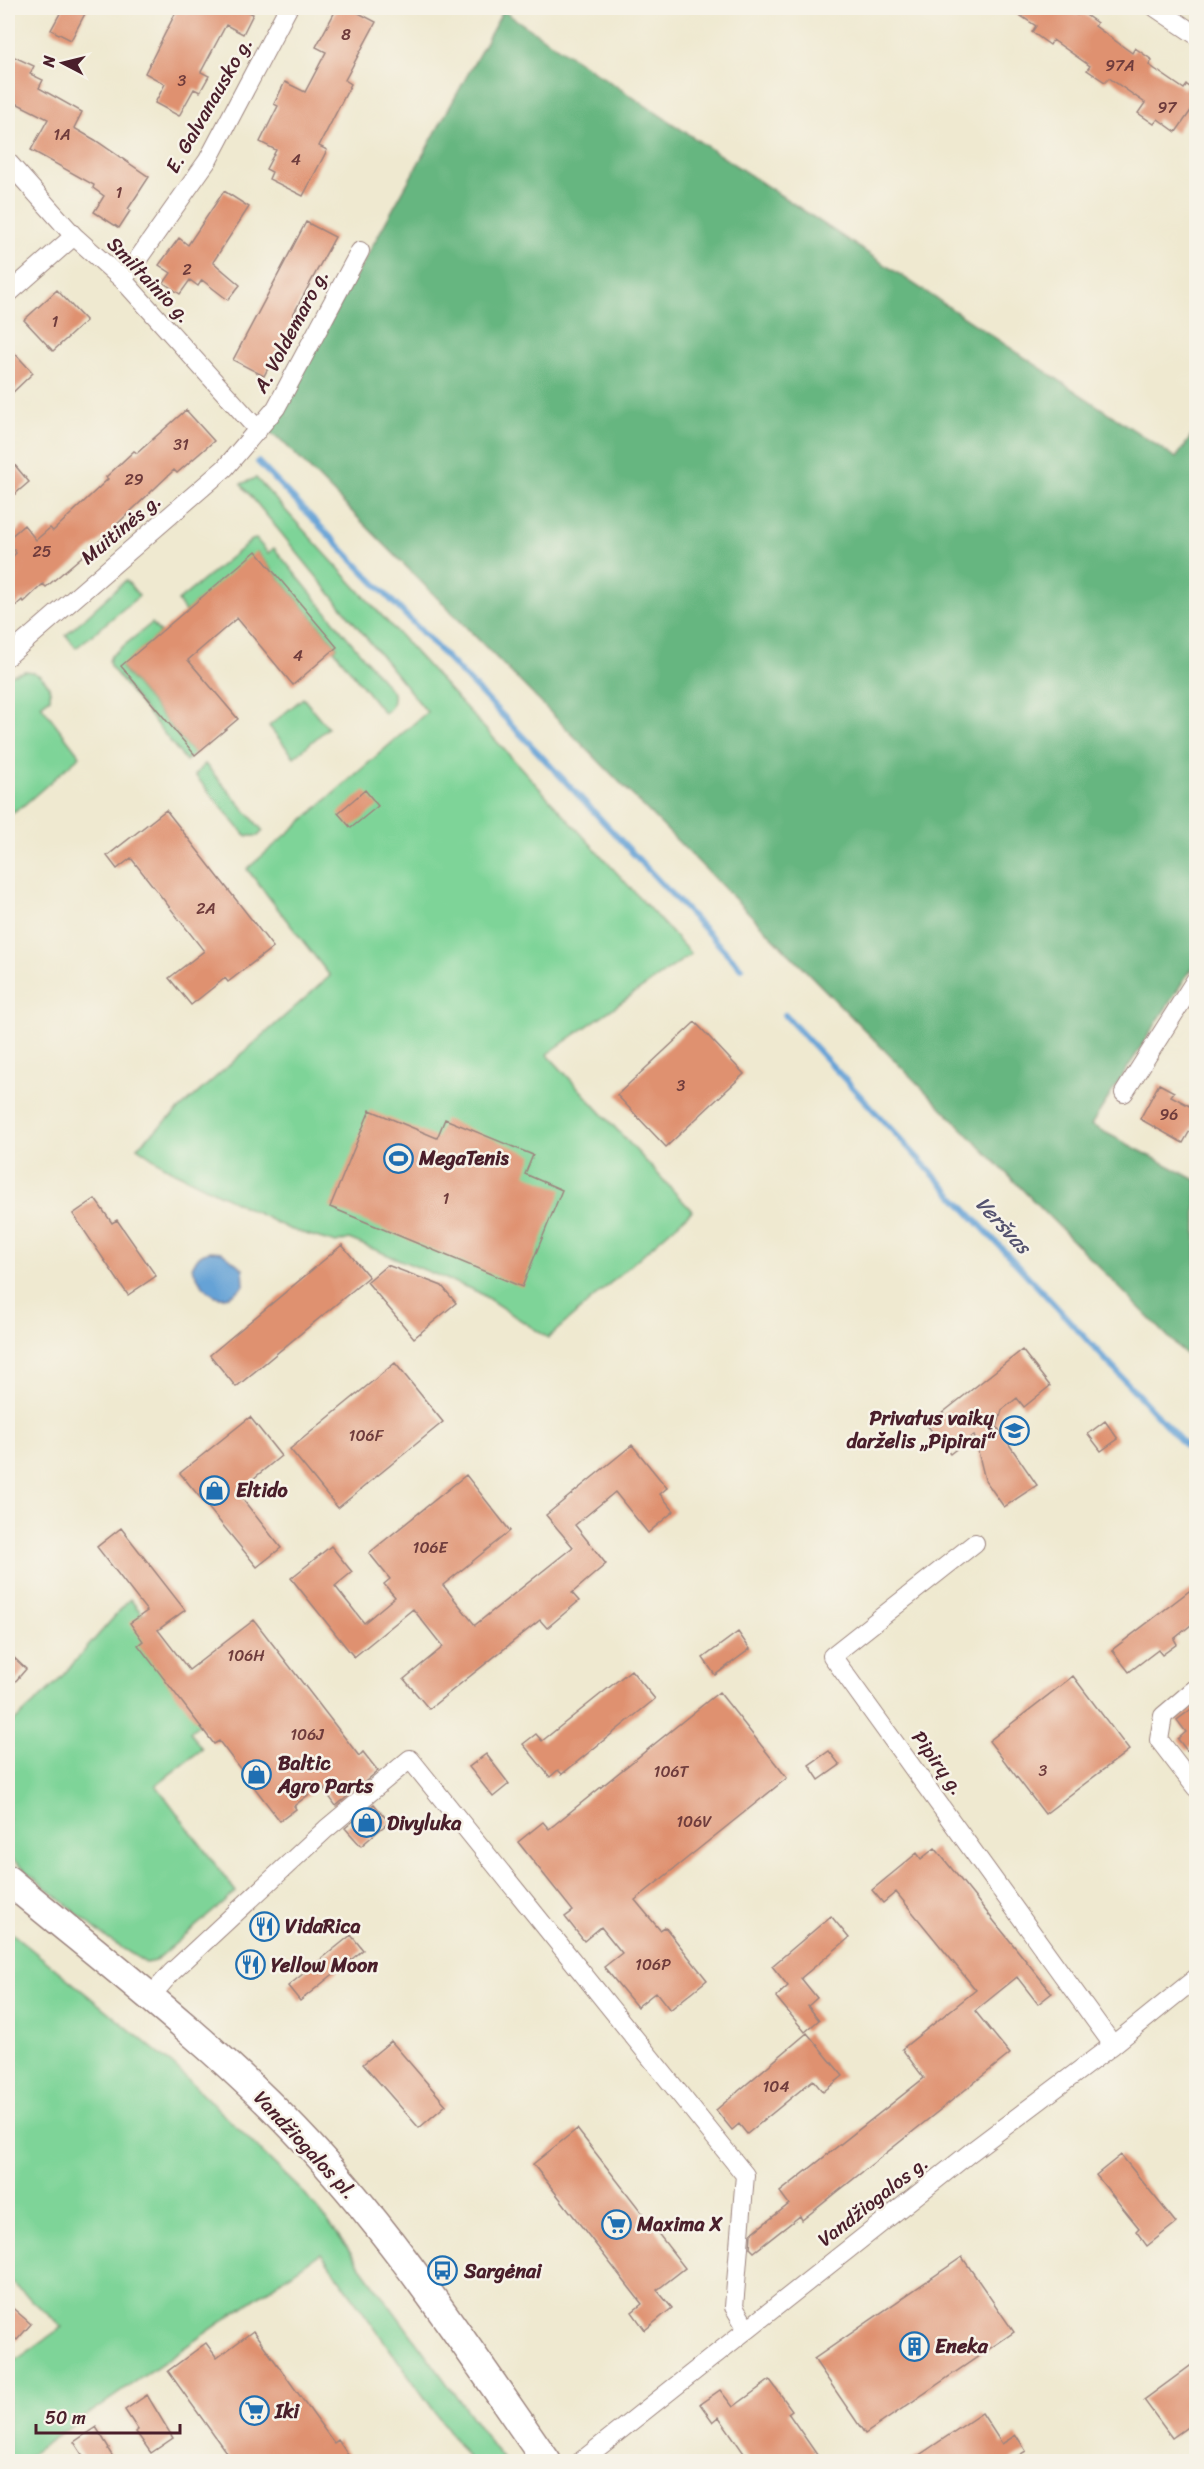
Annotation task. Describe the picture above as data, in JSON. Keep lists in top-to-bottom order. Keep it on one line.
{"streets":{"main road":["Vandžiogalos pl."],"street":["E. Galvanausko g.","Smiltainio g.","A. Voldemaro g.","Muitinės g.","Pipirų g.","Vandžiogalos g."]},"crossings":[["E. Galvanausko g.","Smiltainio g."],["Smiltainio g.","A. Voldemaro g."],["Smiltainio g.","Muitinės g."],["A. Voldemaro g.","Muitinės g."],["Pipirų g.","Vandžiogalos g."]],"water":["Veršvas"],"places":{"sports":["MegaTenis"],"school or university":["Privatus vaikų darželis „Pipirai“"],"shop":["Eltido","Baltic Agro Parts","Divyluka"],"restaurant":["VidaRica","Yellow Moon"],"supermarket":["Maxima X","Iki"],"bus stop":["Sargėnai"],"building":["Eneka"]},"house_numbers":["8","97A","3","97","1A","4","1","2","1","31","29","25","4","2A","3","96","1","106F","106E","106H","106J","3","106T","106V","106P","104"],"scale_bar":"50 m","north":"left"}
